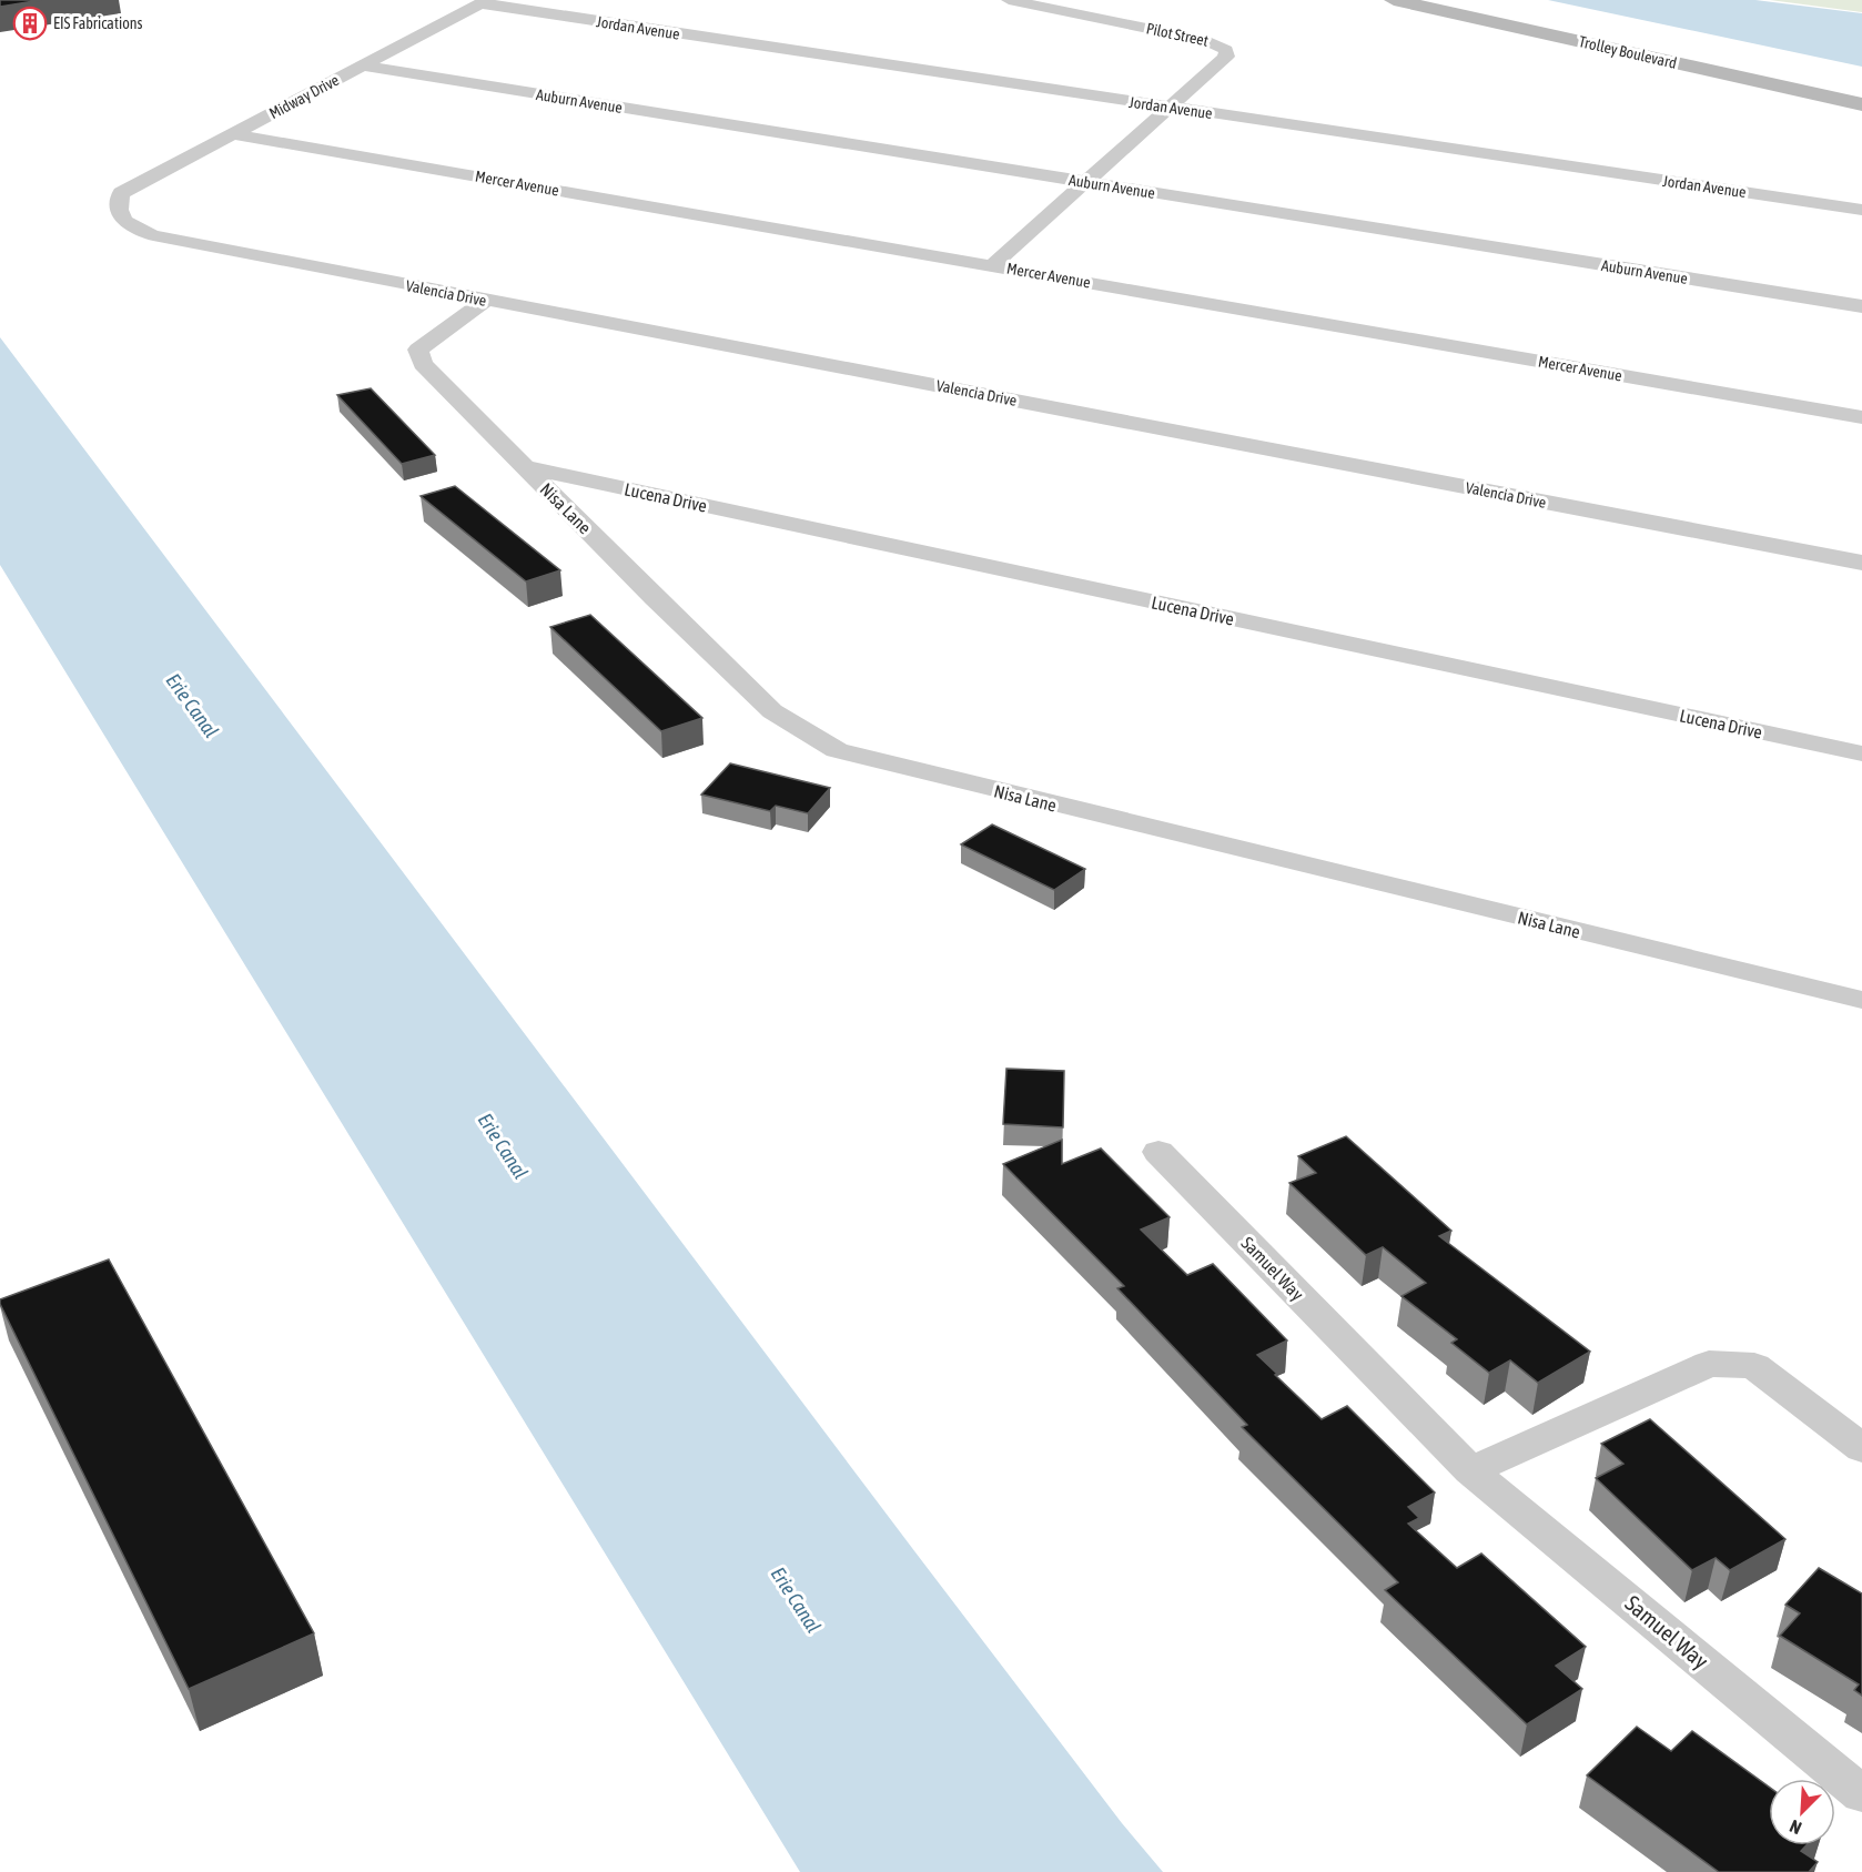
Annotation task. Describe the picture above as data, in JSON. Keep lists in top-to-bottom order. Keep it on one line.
{"streets":{"street":["Jordan Avenue","Pilot Street","Trolley Boulevard","Midway Drive","Auburn Avenue","Mercer Avenue","Valencia Drive","Lucena Drive","Nisa Lane","Samuel Way"]},"crossings":[["Jordan Avenue","Pilot Street"],["Jordan Avenue","Midway Drive"],["Pilot Street","Auburn Avenue"],["Pilot Street","Mercer Avenue"],["Midway Drive","Auburn Avenue"],["Midway Drive","Mercer Avenue"],["Midway Drive","Valencia Drive"],["Valencia Drive","Nisa Lane"],["Lucena Drive","Nisa Lane"]],"water":["Erie Canal"],"places":{"building":["EIS Fabrications"]},"north":"bottom left"}
